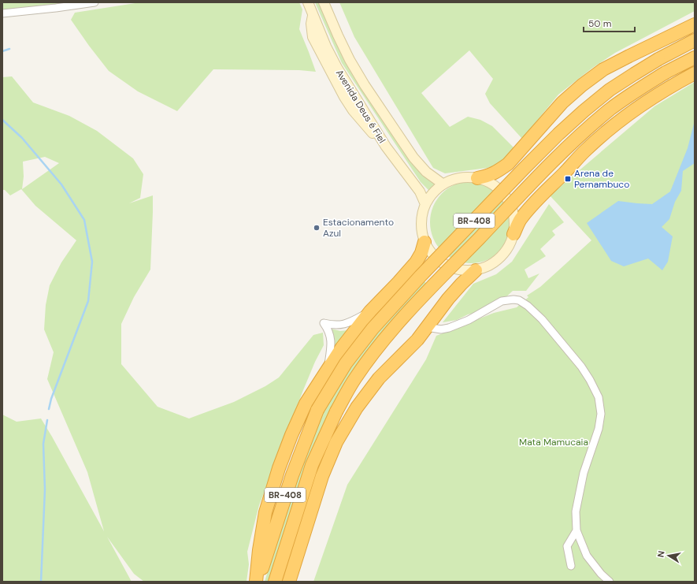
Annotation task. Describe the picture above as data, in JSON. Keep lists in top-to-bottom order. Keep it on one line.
{"streets":{"highway":["BR-408"],"main road":["Avenida Deus é Fiel"]},"parks":["Mata Mamucaia"],"places":{"transit":["Arena de Pernambuco"],"other":["Estacionamento Azul"]},"scale_bar":"50 m","north":"left"}
